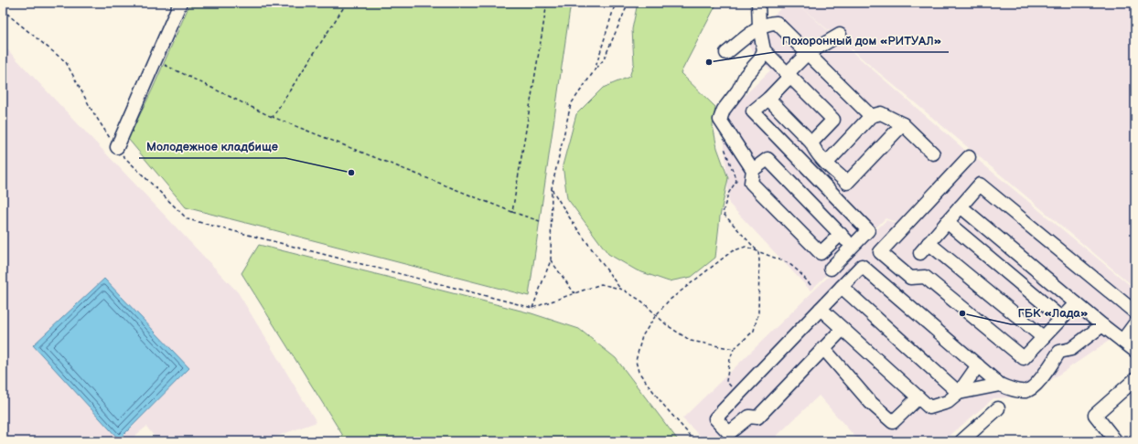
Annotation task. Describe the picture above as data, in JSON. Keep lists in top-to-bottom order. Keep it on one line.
{"places":["Похоронный дом «РИТУАЛ»","Молодежное кладбище","ГБК «Лада»"]}
